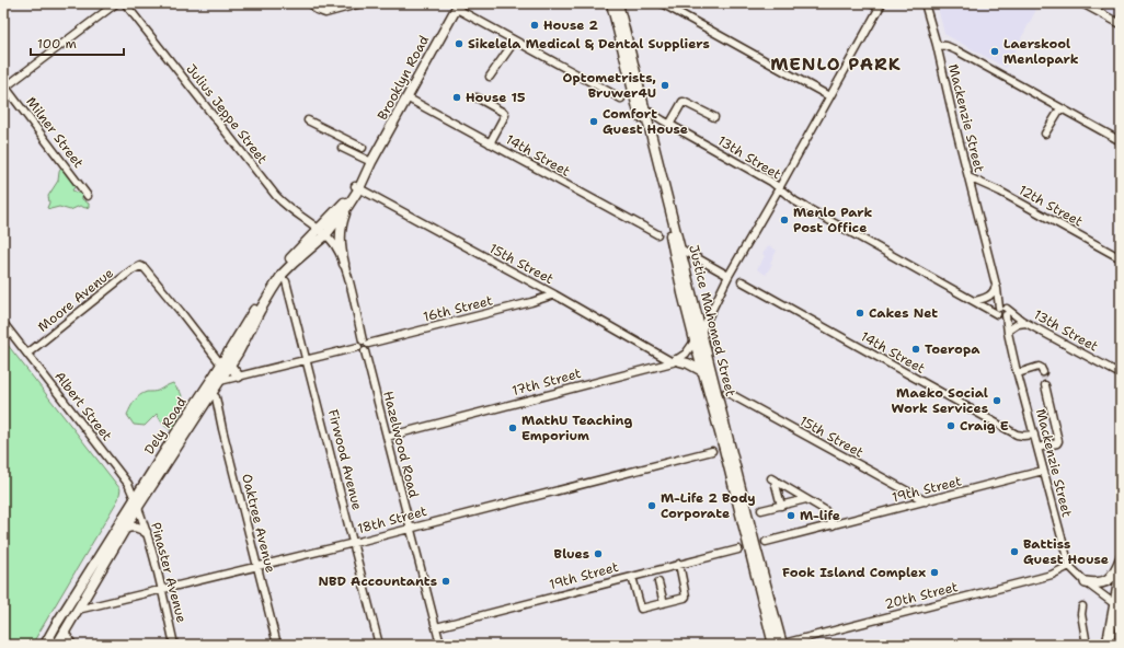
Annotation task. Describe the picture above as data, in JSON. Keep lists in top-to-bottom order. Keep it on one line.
{"streets":{"main road":["Brooklyn Road","Justice Mahomed Street","Dely Road"],"street":["Julius Jeppe Street","Mackenzie Street","Milner Street","14th Street","13th Street","12th Street","15th Street","Moore Avenue","16th Street","17th Street","Albert Street","Hazelwood Road","Firwood Avenue","19th Street","18th Street","Oaktree Avenue","Pinaster Avenue","20th Street"]},"crossings":[["Brooklyn Road","Julius Jeppe Street"],["Brooklyn Road","14th Street"],["Brooklyn Road","15th Street"],["Brooklyn Road","Dely Road"],["Brooklyn Road","Hazelwood Road"],["Julius Jeppe Street","Dely Road"],["Julius Jeppe Street","Hazelwood Road"],["Mackenzie Street","14th Street"],["Mackenzie Street","13th Street"],["Mackenzie Street","12th Street"],["Mackenzie Street","19th Street"],["Mackenzie Street","20th Street"],["13th Street","Justice Mahomed Street"],["13th Street","17th Street"],["15th Street","16th Street"],["15th Street","17th Street"],["15th Street","19th Street"],["Moore Avenue","Albert Street"],["Moore Avenue","Dely Road"],["16th Street","Hazelwood Road"],["Justice Mahomed Street","17th Street"],["Justice Mahomed Street","20th Street"],["17th Street","Hazelwood Road"],["Albert Street","Dely Road"],["Albert Street","Pinaster Avenue"],["Dely Road","Hazelwood Road"],["Dely Road","18th Street"],["Dely Road","Oaktree Avenue"],["Dely Road","Pinaster Avenue"],["Hazelwood Road","19th Street"],["Hazelwood Road","18th Street"],["Firwood Avenue","18th Street"],["18th Street","Oaktree Avenue"],["18th Street","Pinaster Avenue"]],"districts":["MENLO PARK"],"places":["House 2","Sikelela Medical & Dental Suppliers","Laerskool Menlopark","Optometrists, Bruwer4U","House 15","Comfort Guest House","Menlo Park Post Office","Cakes Net","Toeropa","Maeko Social Work Services","Craig E","MathU Teaching Emporium","M-Life 2 Body Corporate","M-life","Battiss Guest House","Blues","Fook Island Complex","NBD Accountants"],"scale_bar":"100 m"}
